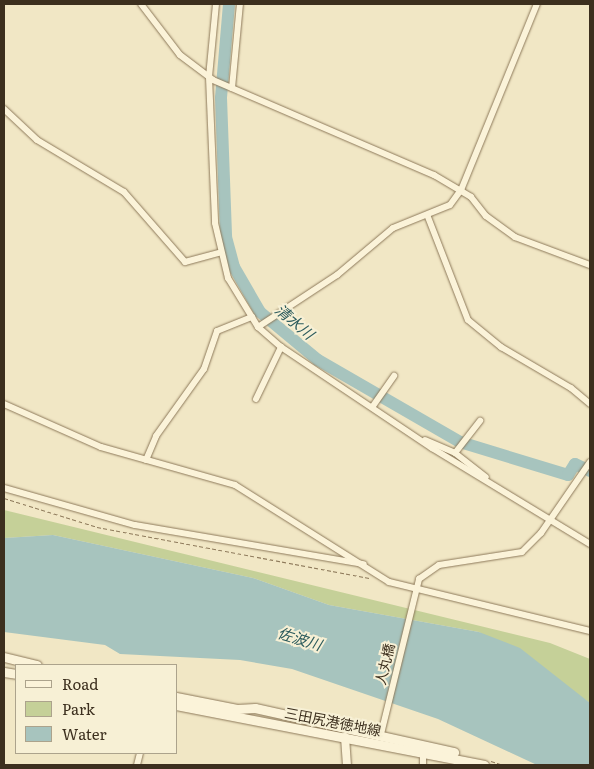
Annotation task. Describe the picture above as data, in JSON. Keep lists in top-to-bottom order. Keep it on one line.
{"streets":{"main road":["三田尻港徳地線"],"street":["人丸橋"]},"water":["清水川","佐波川"],"legend":["Road","Park","Water"]}
